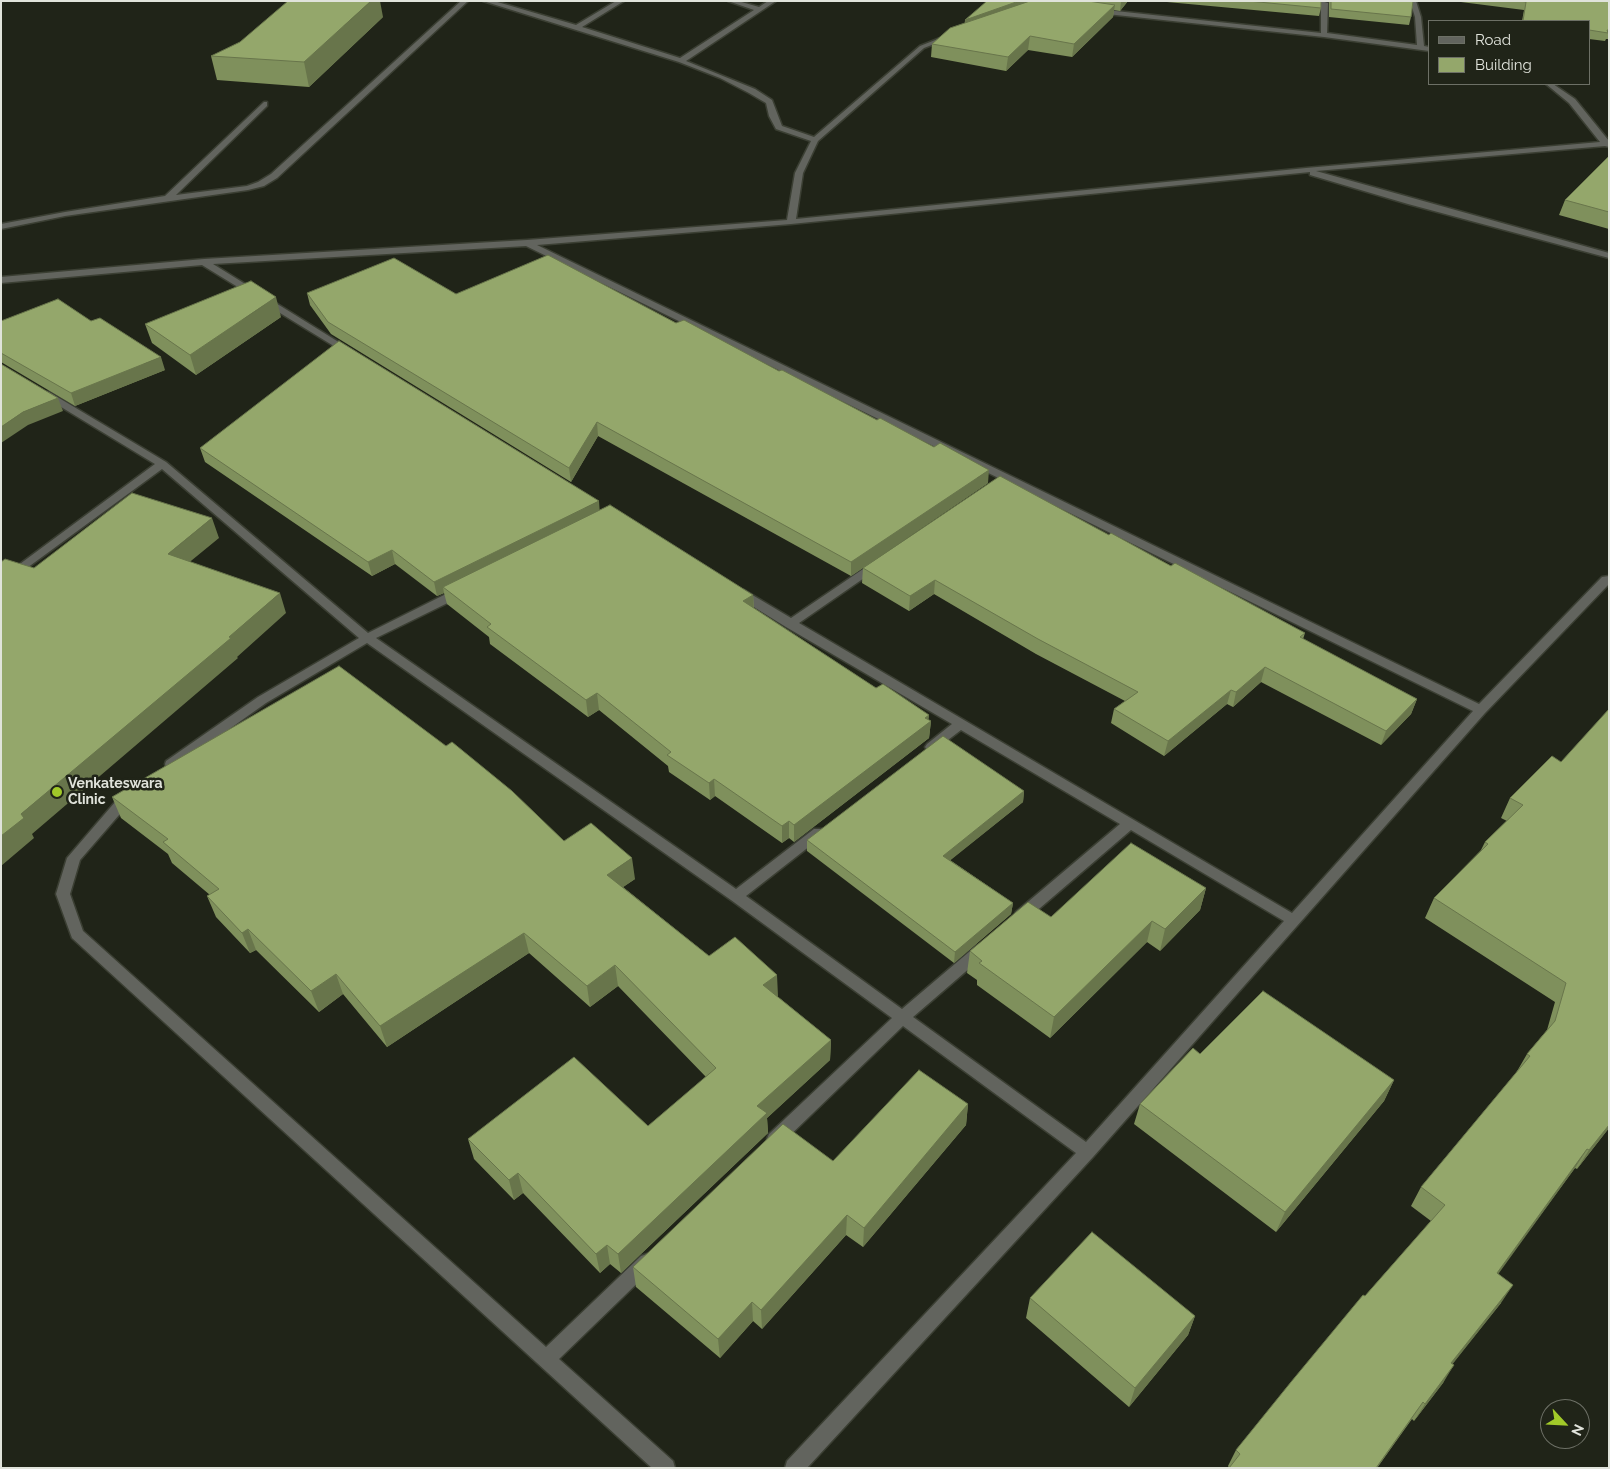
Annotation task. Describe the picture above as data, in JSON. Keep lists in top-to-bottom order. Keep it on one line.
{"places":["Venkateswara Clinic"],"legend":["Road","Building"],"north":"bottom right"}
